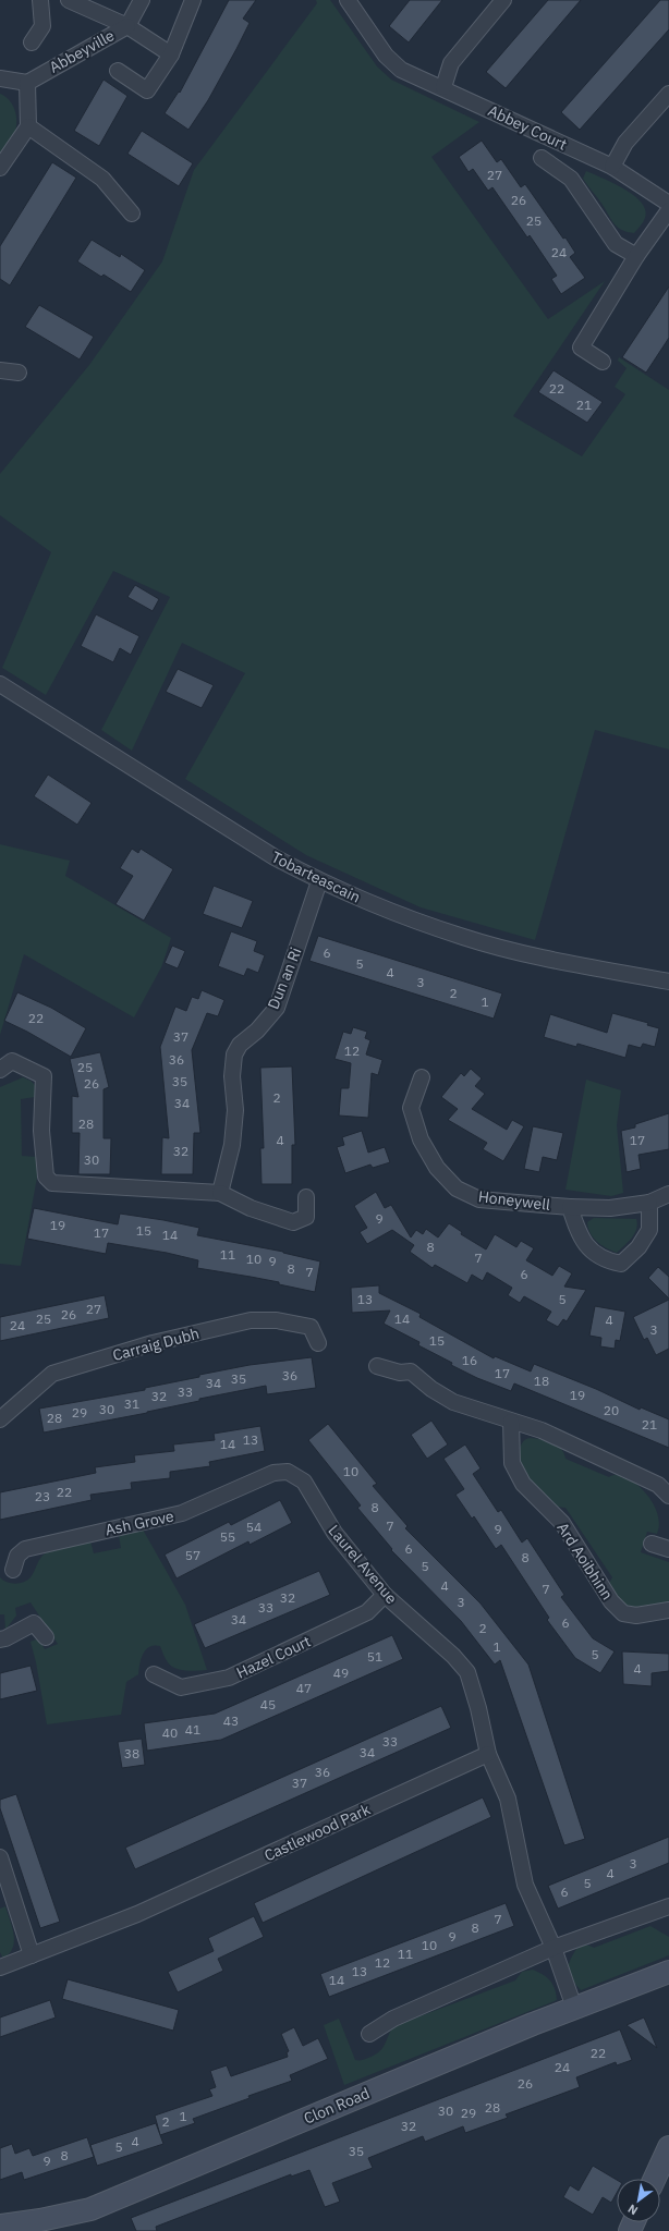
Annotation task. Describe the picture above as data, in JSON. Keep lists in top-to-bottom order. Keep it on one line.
{"streets":{"main road":["Clon Road"],"street":["Abbeyville","Abbey Court","Tobarteascain","Dun an Ri","Honeywell","Carraig Dubh","Ash Grove","Ard Aoibhinn","Laurel Avenue","Hazel Court","Castlewood Park"]},"crossings":[["Tobarteascain","Dun an Ri"],["Ash Grove","Laurel Avenue"],["Laurel Avenue","Hazel Court"],["Laurel Avenue","Castlewood Park"]],"house_numbers":["27","26","25","24","22","21","6","5","4","3","2","1","22","37","12","36","25","35","26","2","34","28","4","17","32","30","9","19","15","17","14","8","11","7","10","9","8","7","6","13","5","27","26","25","14","4","24","3","15","16","17","36","35","18","34","33","19","32","31","30","20","29","28","21","13","14","10","22","23","8","7","54","9","55","6","57","8","5","4","7","32","3","33","34","6","2","1","5","51","4","49","47","45","43","41","40","33","34","38","36","37","3","4","5","6","7","8","9","10","11","12","13","14","22","24","26","28","30","29","1","2","32","4","5","35","8","9"],"north":"bottom left"}
